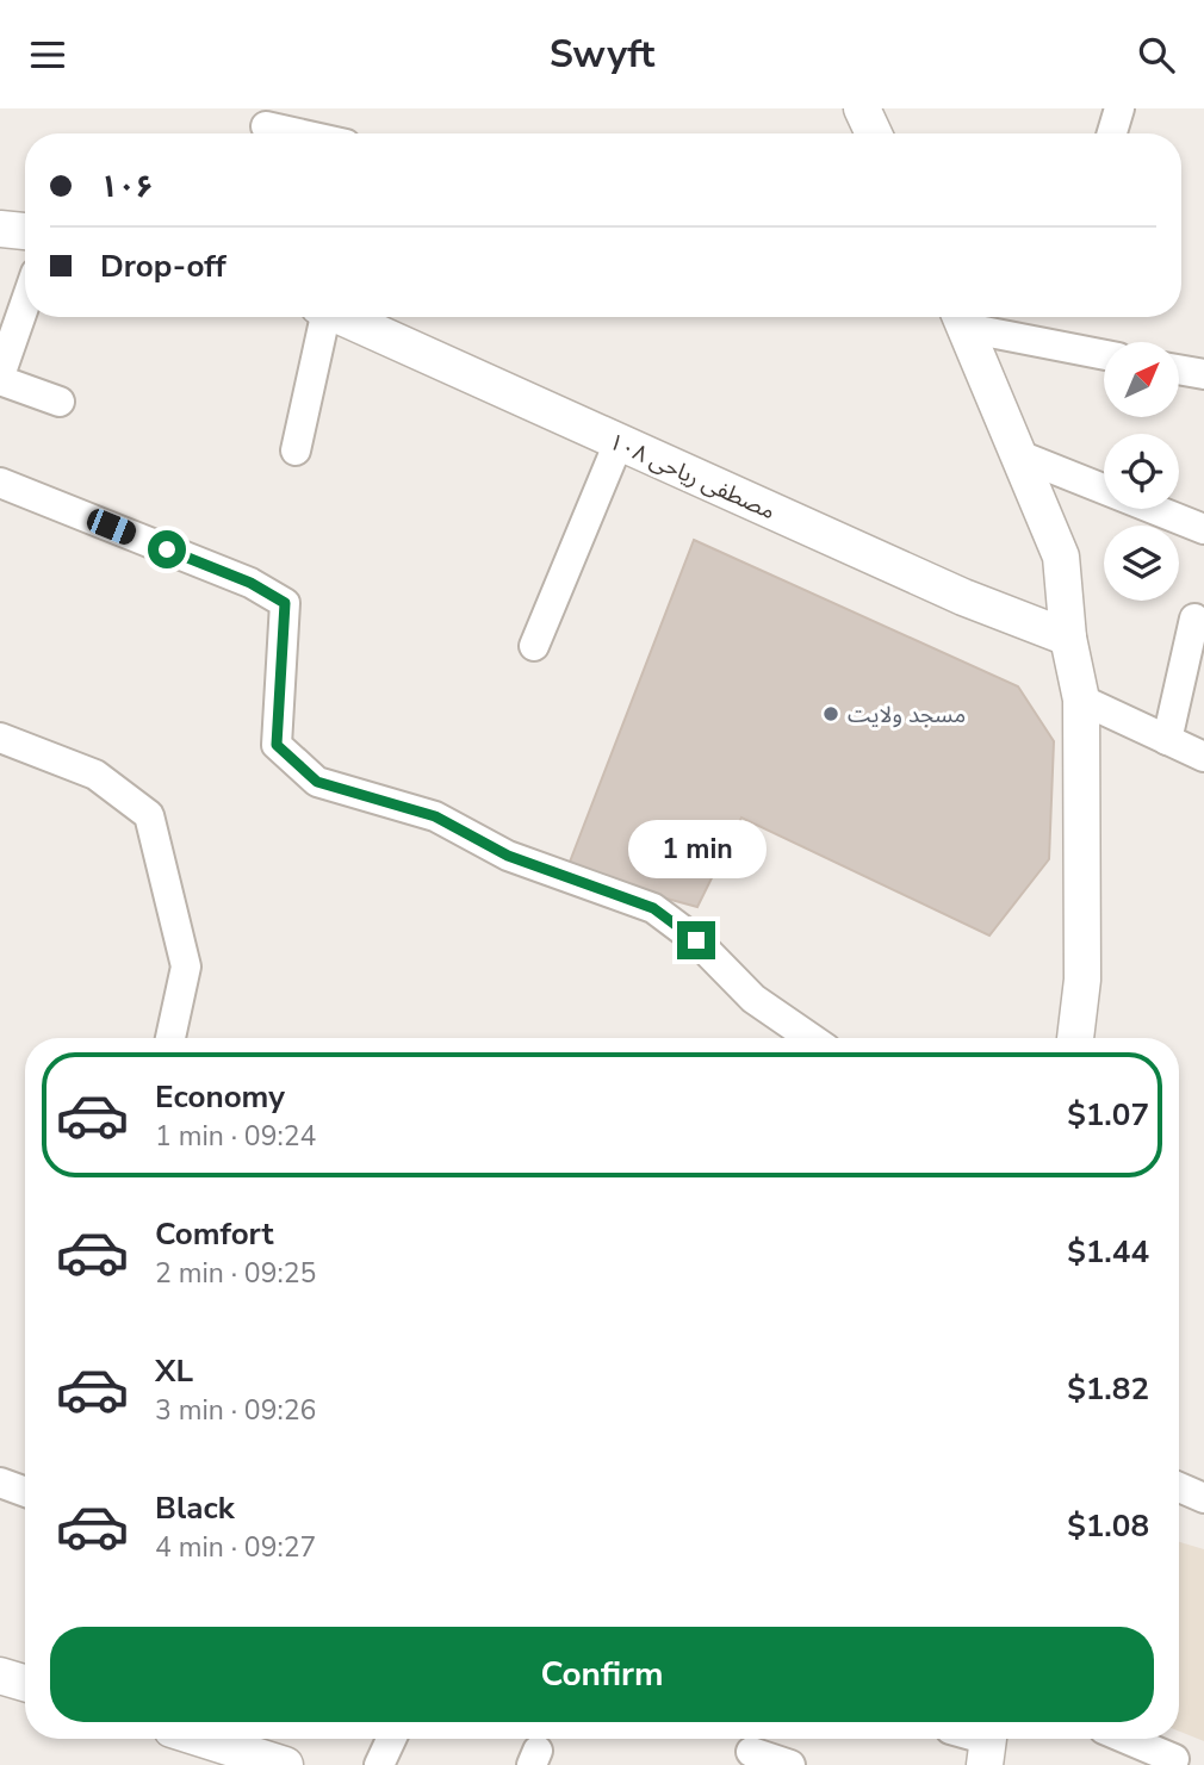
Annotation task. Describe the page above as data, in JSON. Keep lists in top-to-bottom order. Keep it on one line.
{"streets":{"street":["مصطفی ریاحی ۱۰۸"]},"places":["مسجد ولایت"],"north":"top right","page":{"header":"Swyft","banner":["۱۰۶","Drop-off"],"bubble":"1 min","list":[{"name":"Economy","note":"1 min · 09:24","value":"$1.07"},{"name":"Comfort","note":"2 min · 09:25","value":"$1.44"},{"name":"XL","note":"3 min · 09:26","value":"$1.82"},{"name":"Black","note":"4 min · 09:27","value":"$1.08"}],"buttons":"Confirm"}}
